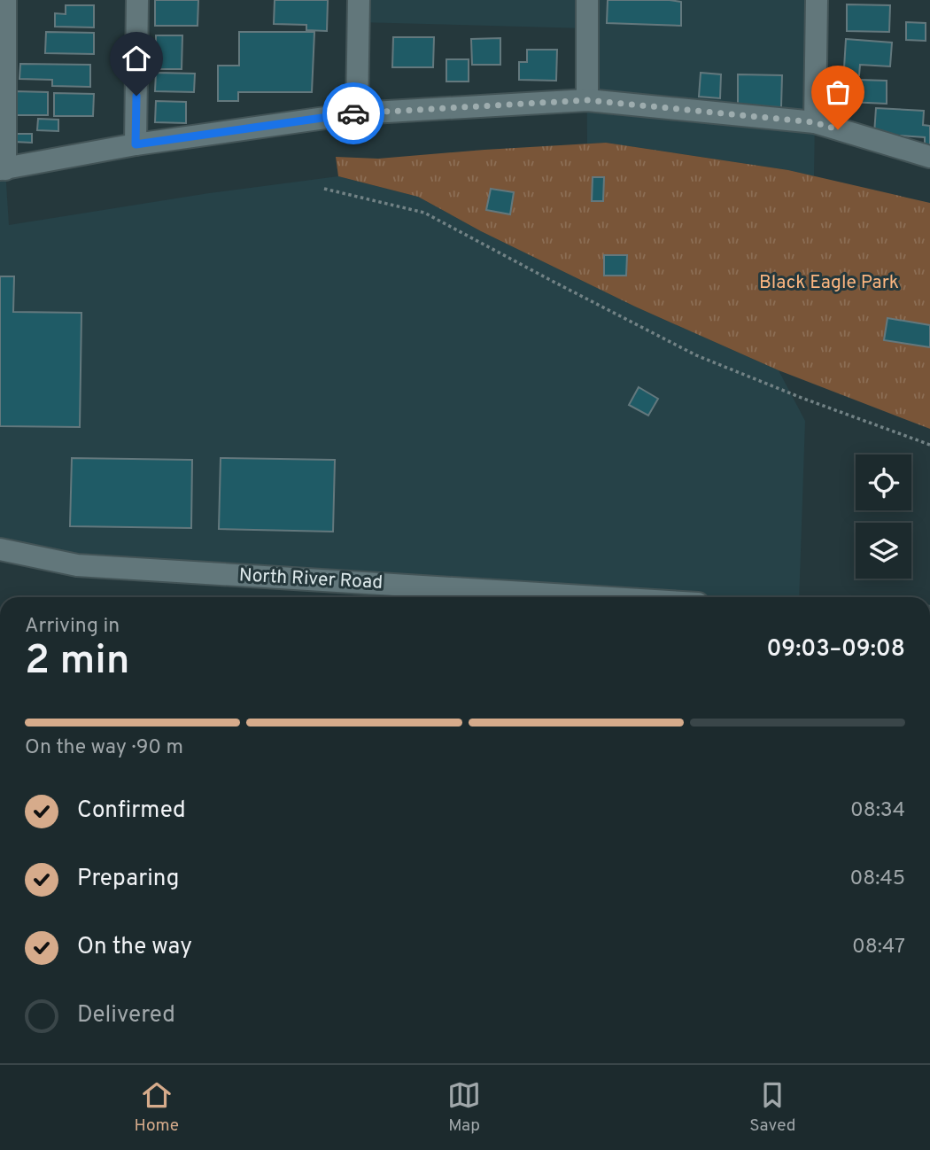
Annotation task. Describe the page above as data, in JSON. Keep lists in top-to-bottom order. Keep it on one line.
{"streets":{"street":["North River Road"]},"parks":["Black Eagle Park"],"page":{"heading":["2 min","Arriving in","09:03–09:08"],"bar":"On the way · 90 m","list":[["Confirmed","08:34"],["Preparing","08:45"],["On the way","08:47"],"Delivered"],"tabs":["Home","Map","Saved"]}}
